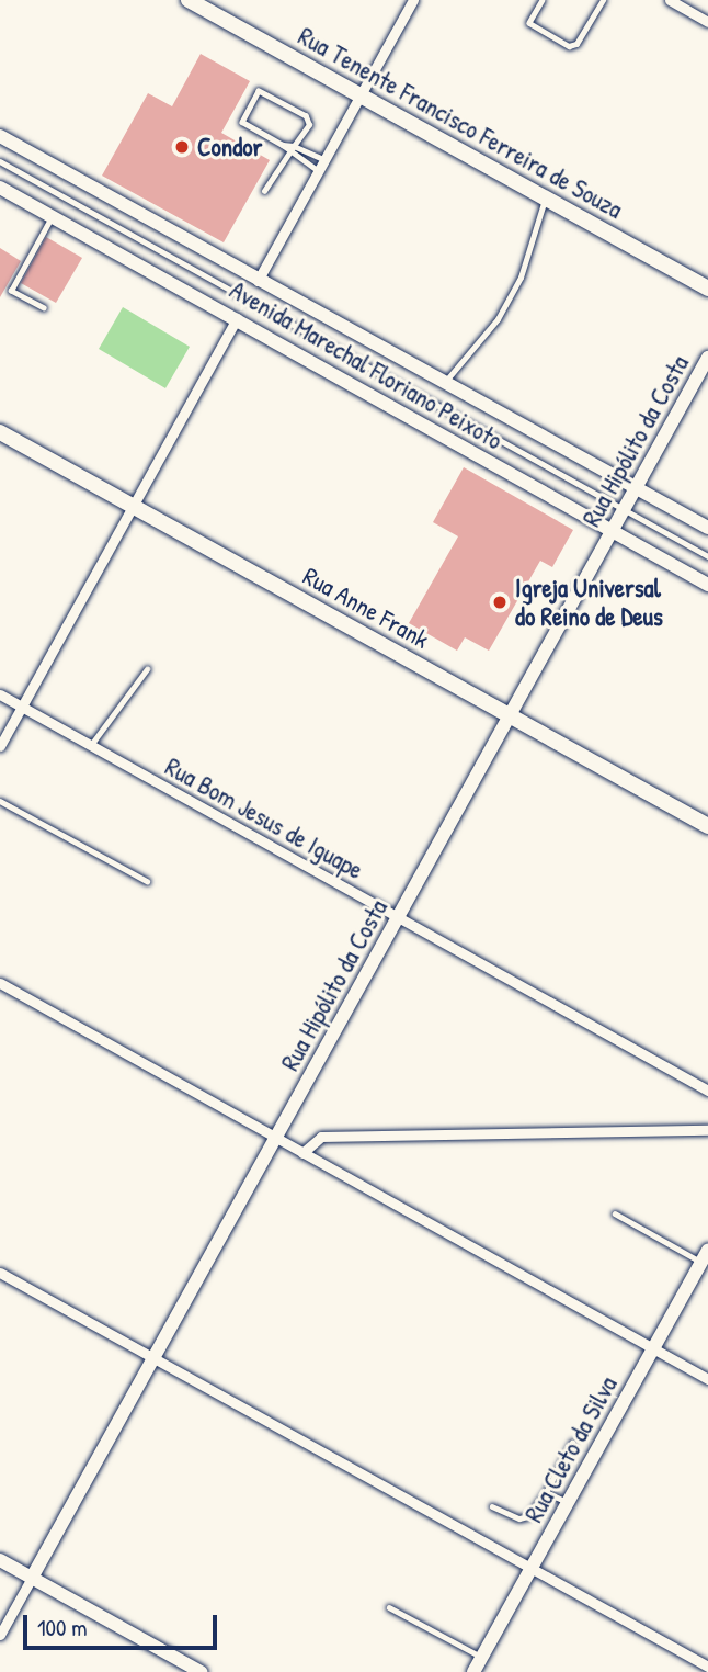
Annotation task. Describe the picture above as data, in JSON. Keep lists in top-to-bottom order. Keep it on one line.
{"streets":{"main road":["Rua Tenente Francisco Ferreira de Souza","Rua Anne Frank"],"street":["Avenida Marechal Floriano Peixoto","Rua Hipólito da Costa","Rua Bom Jesus de Iguape","Rua Cleto da Silva"]},"crossings":[["Avenida Marechal Floriano Peixoto","Rua Hipólito da Costa"],["Rua Hipólito da Costa","Rua Anne Frank"],["Rua Hipólito da Costa","Rua Bom Jesus de Iguape"]],"places":["Condor","Igreja Universal do Reino de Deus"],"scale_bar":"100 m"}
